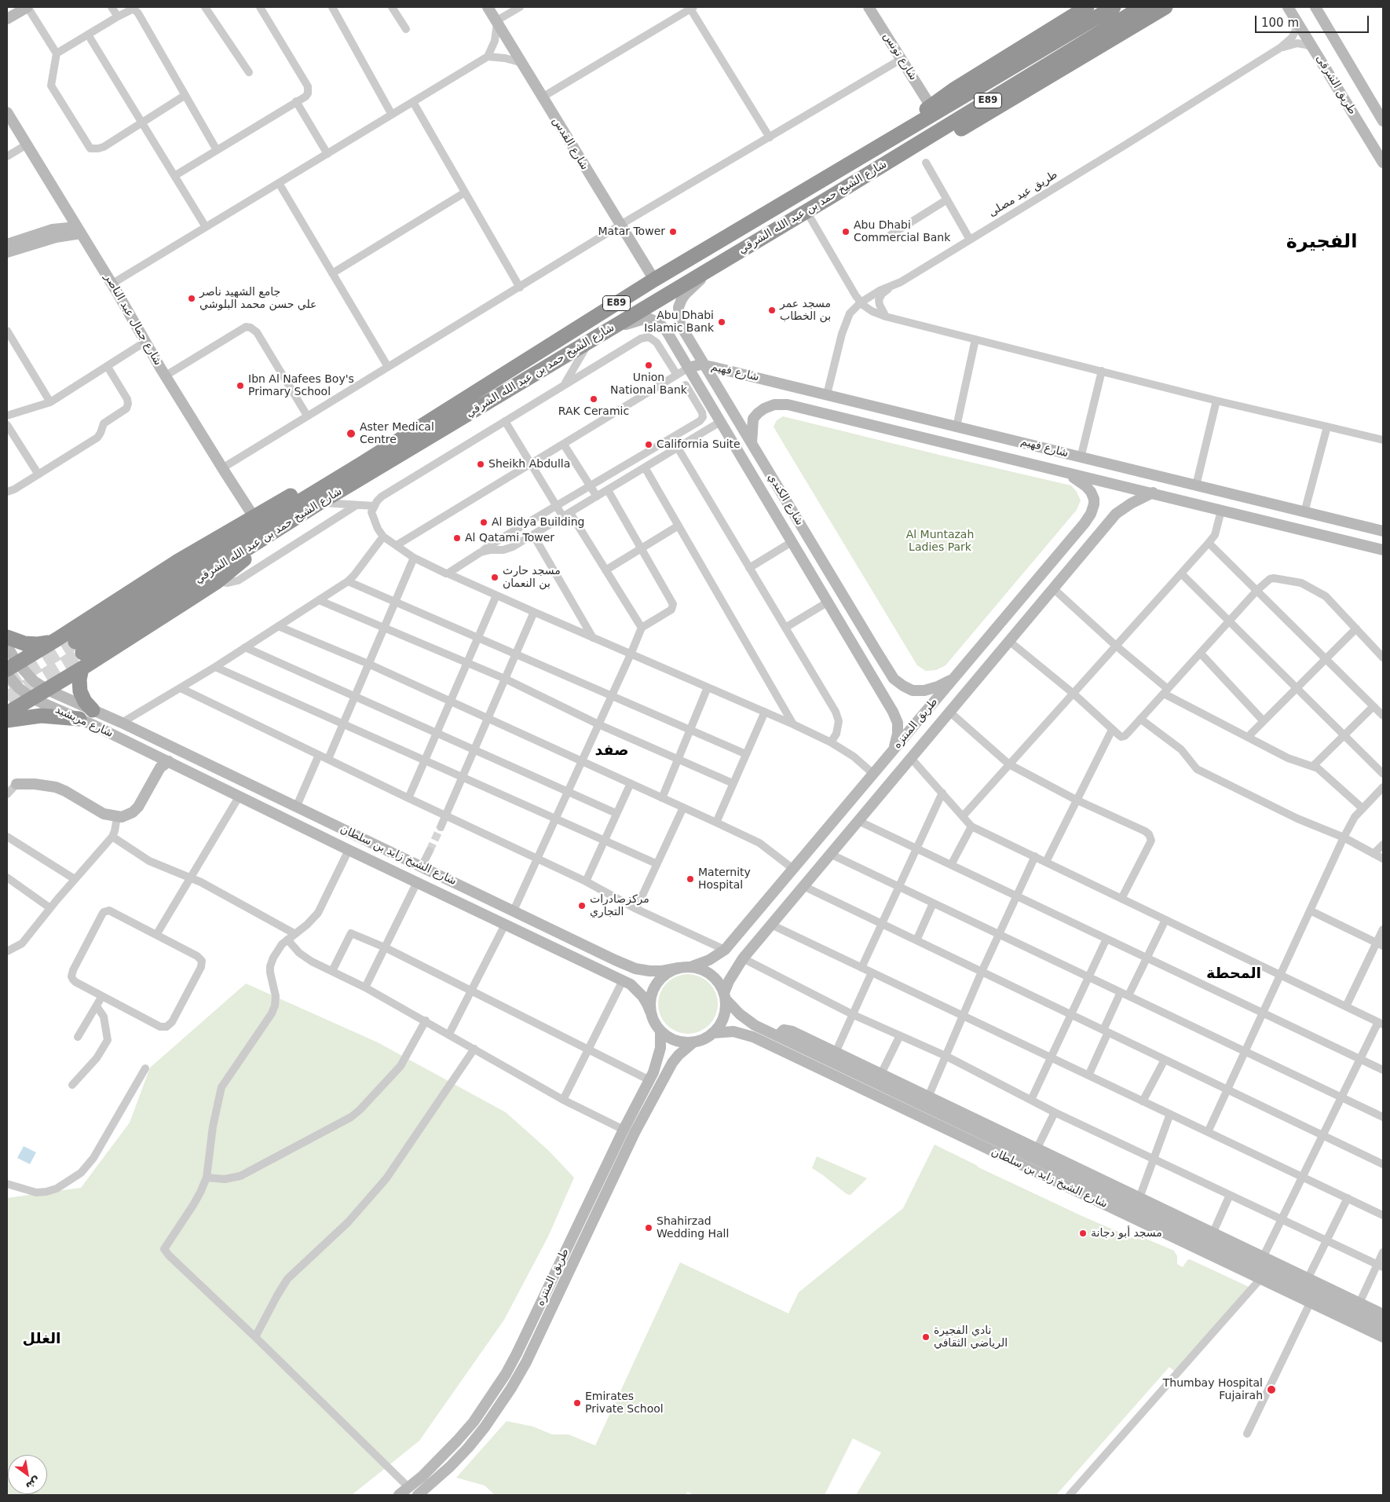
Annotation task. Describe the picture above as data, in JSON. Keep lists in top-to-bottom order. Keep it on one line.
{"streets":{"highway":["E89","شارع الشيخ حمد بن عبد الله الشرقي"],"street":["شارع تونس","طريق الشرقى","شارع القدس","طريق عيد مصلى","شارع جمال عبد الناصر","شارع فهيم","شارع الكندي","شارع مريشيد","طريق المنتزه","شارع الشيخ زايد بن سلطان"]},"crossings":[["طريق الشرقى","طريق عيد مصلى"],["شارع القدس","شارع الشيخ حمد بن عبد الله الشرقي"],["طريق عيد مصلى","شارع فهيم"],["شارع الشيخ حمد بن عبد الله الشرقي","شارع جمال عبد الناصر"],["شارع الشيخ حمد بن عبد الله الشرقي","شارع الكندي"],["شارع فهيم","شارع الكندي"],["شارع فهيم","طريق المنتزه"],["شارع الكندي","طريق المنتزه"],["شارع مريشيد","شارع الشيخ زايد بن سلطان"],["طريق المنتزه","شارع الشيخ زايد بن سلطان"]],"districts":["الفجيرة","صفد","المحطة","الغلل"],"parks":["Al Muntazah Ladies Park"],"places":["Matar Tower","Abu Dhabi Commercial Bank","جامع الشهيد ناصر علي حسن محمد البلوشي","مسجد عمر بن الخطاب","Abu Dhabi Islamic Bank","Union National Bank","Ibn Al Nafees Boy's Primary School","RAK Ceramic","Aster Medical Centre","California Suite","Sheikh Abdulla","Al Bidya Building","Al Qatami Tower","مسجد حارث بن النعمان","Maternity Hospital","مركزصادرات التجاري","Shahirzad Wedding Hall","مسجد أبو دجانة","نادي الفجيرة الرياضي الثقافي","Thumbay Hospital Fujairah","Emirates Private School"],"scale_bar":"100 m","north":"bottom right"}
